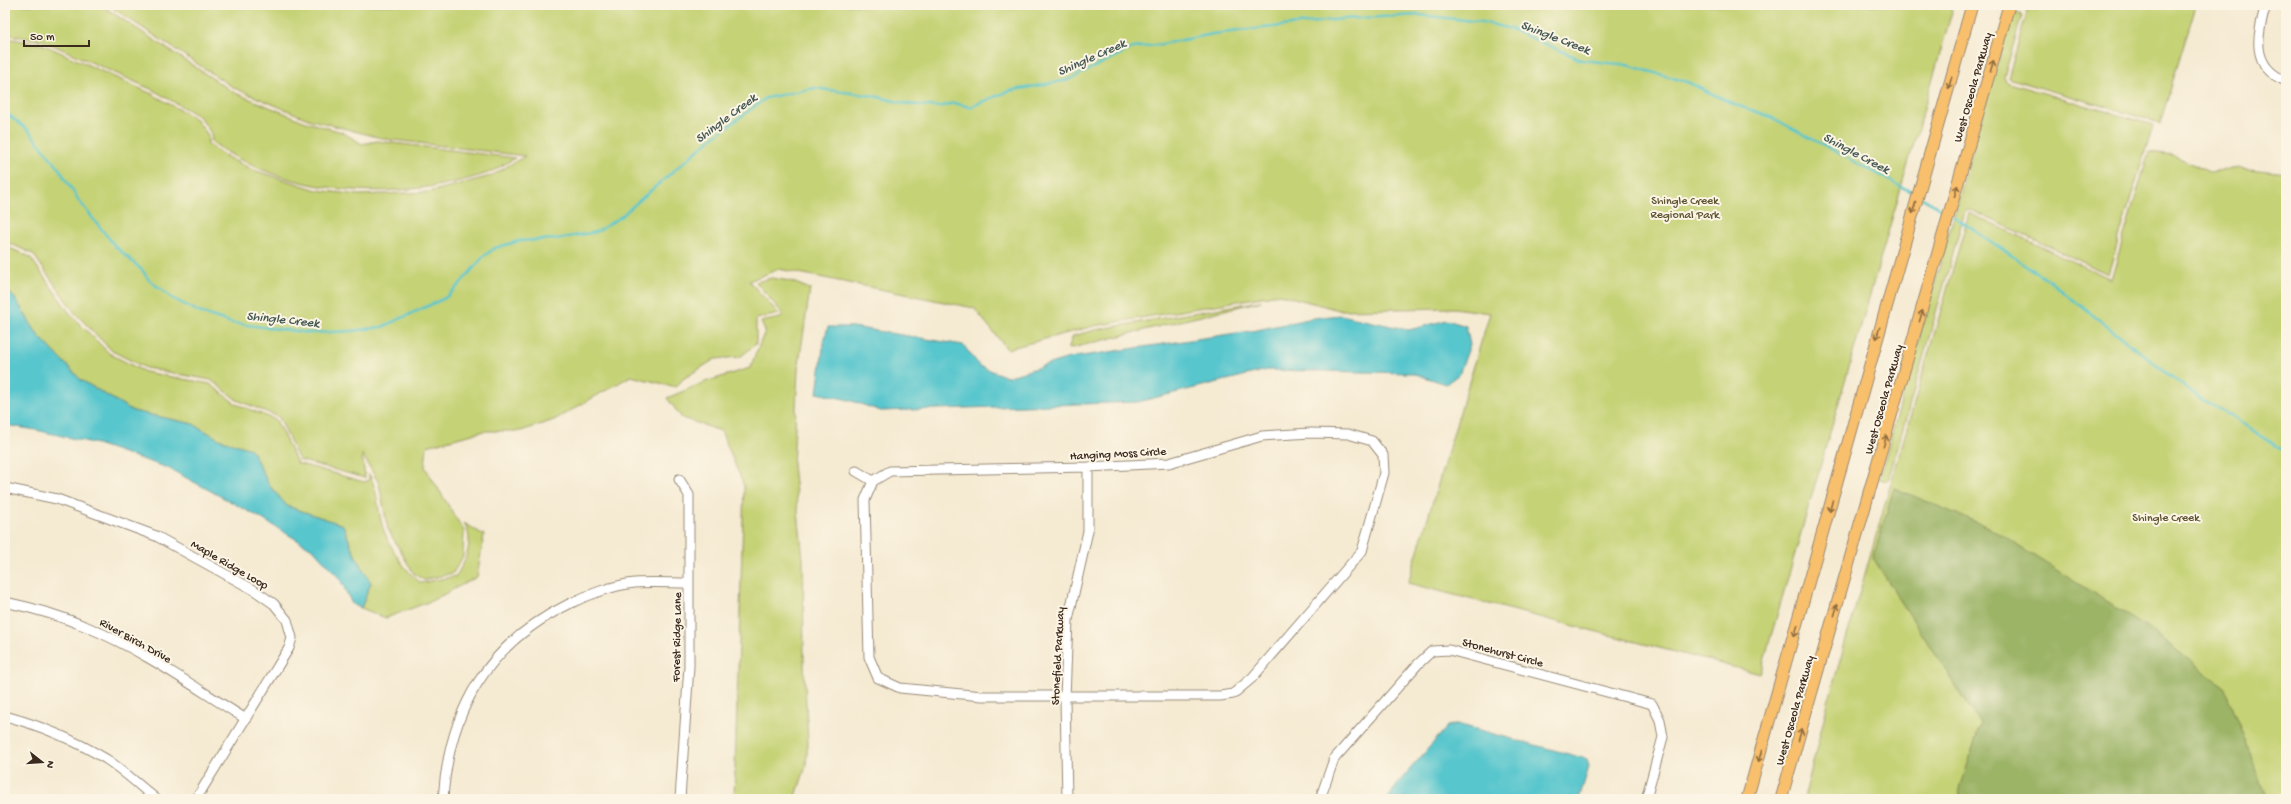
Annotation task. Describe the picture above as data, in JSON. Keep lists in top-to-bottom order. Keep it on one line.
{"streets":{"main road":["West Osceola Parkway"],"street":["Hanging Moss Circle","Maple Ridge Loop","Forest Ridge Lane","River Birch Drive","Stonehurst Circle","Stonefield Parkway"]},"crossings":[["Hanging Moss Circle","Stonefield Parkway"],["Maple Ridge Loop","River Birch Drive"]],"water":["Shingle Creek"],"parks":["Shingle Creek Regional Park","Shingle Creek"],"scale_bar":"50 m","north":"right"}
